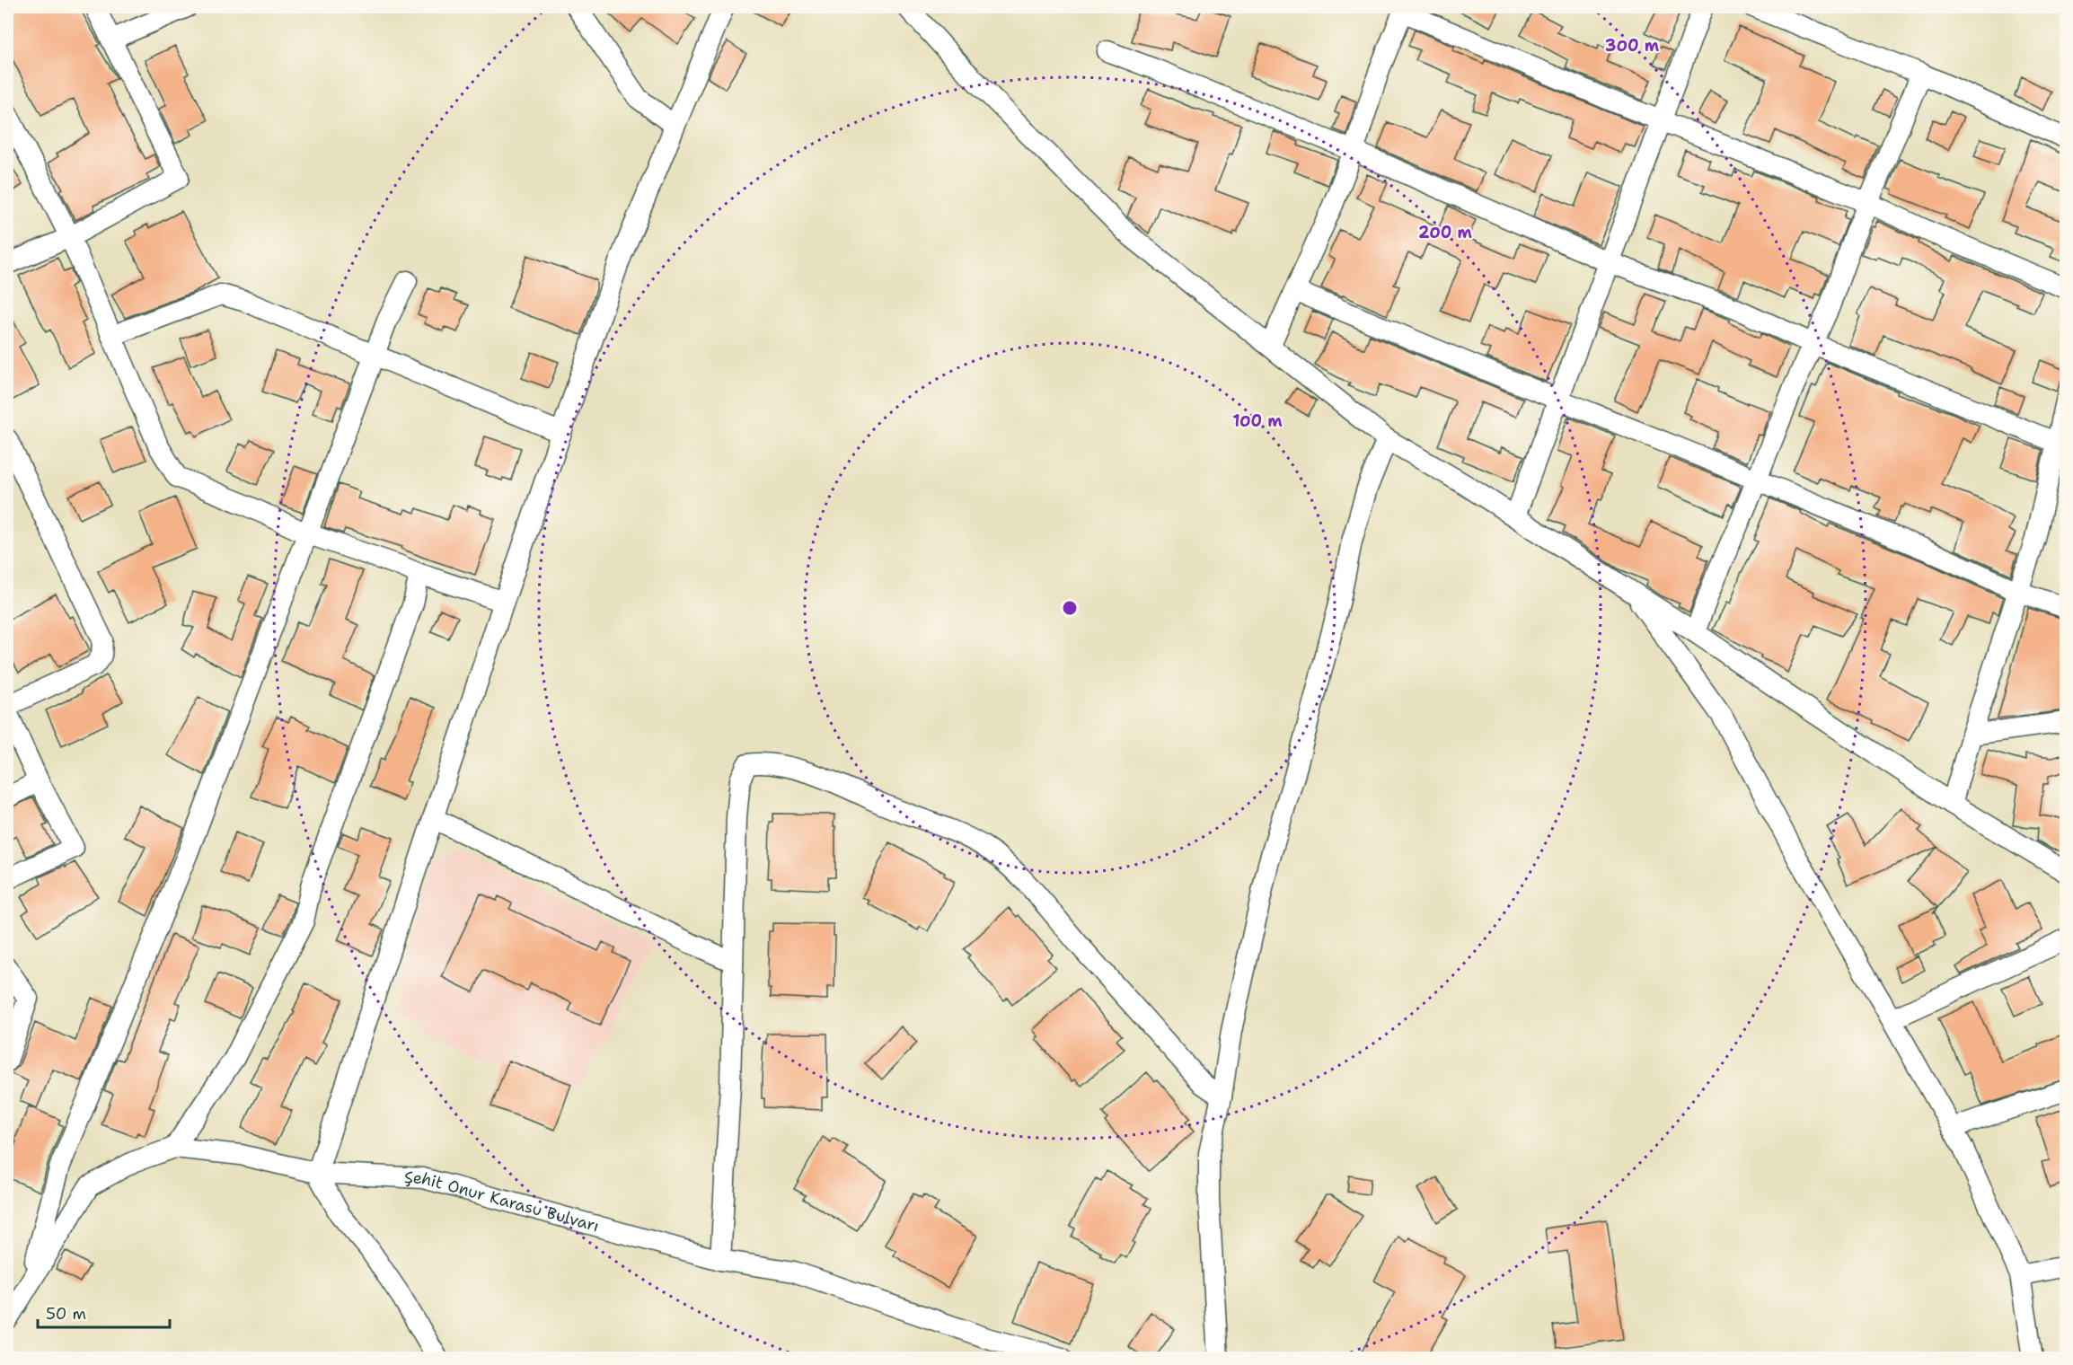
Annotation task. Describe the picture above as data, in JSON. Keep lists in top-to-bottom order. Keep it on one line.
{"streets":{"street":["Şehit Onur Karasu Bulvarı"]},"scale_bar":"50 m","rings":["300 m","200 m","100 m"]}
